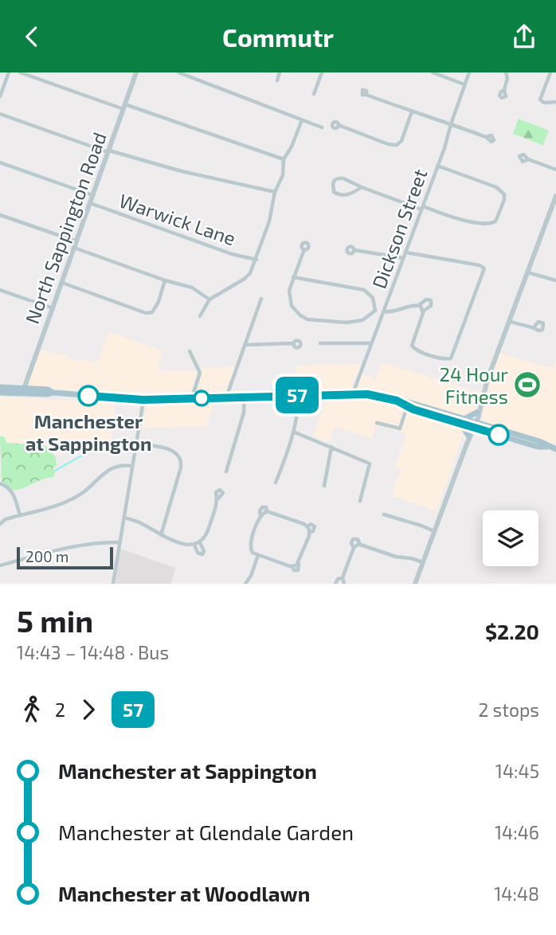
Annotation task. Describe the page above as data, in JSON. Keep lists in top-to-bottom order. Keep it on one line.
{"streets":{"street":["Warwick Lane","North Sappington Road","Dickson Street"]},"crossings":[["Warwick Lane","North Sappington Road"]],"places":{"sports":["24 Hour Fitness"],"other":["Manchester at Sappington"]},"lines":["bus line 57"],"scale_bar":"200 m","page":{"header":"Commutr","on_map":"57","scale":"200 m","heading":["5 min","14:43 – 14:48 · Bus","$2.20"],"legs":["2","57","2 stops"],"list":[{"name":"Manchester at Sappington","value":"14:45"},{"name":"Manchester at Glendale Garden","value":"14:46"},{"name":"Manchester at Woodlawn","value":"14:48"}]}}
